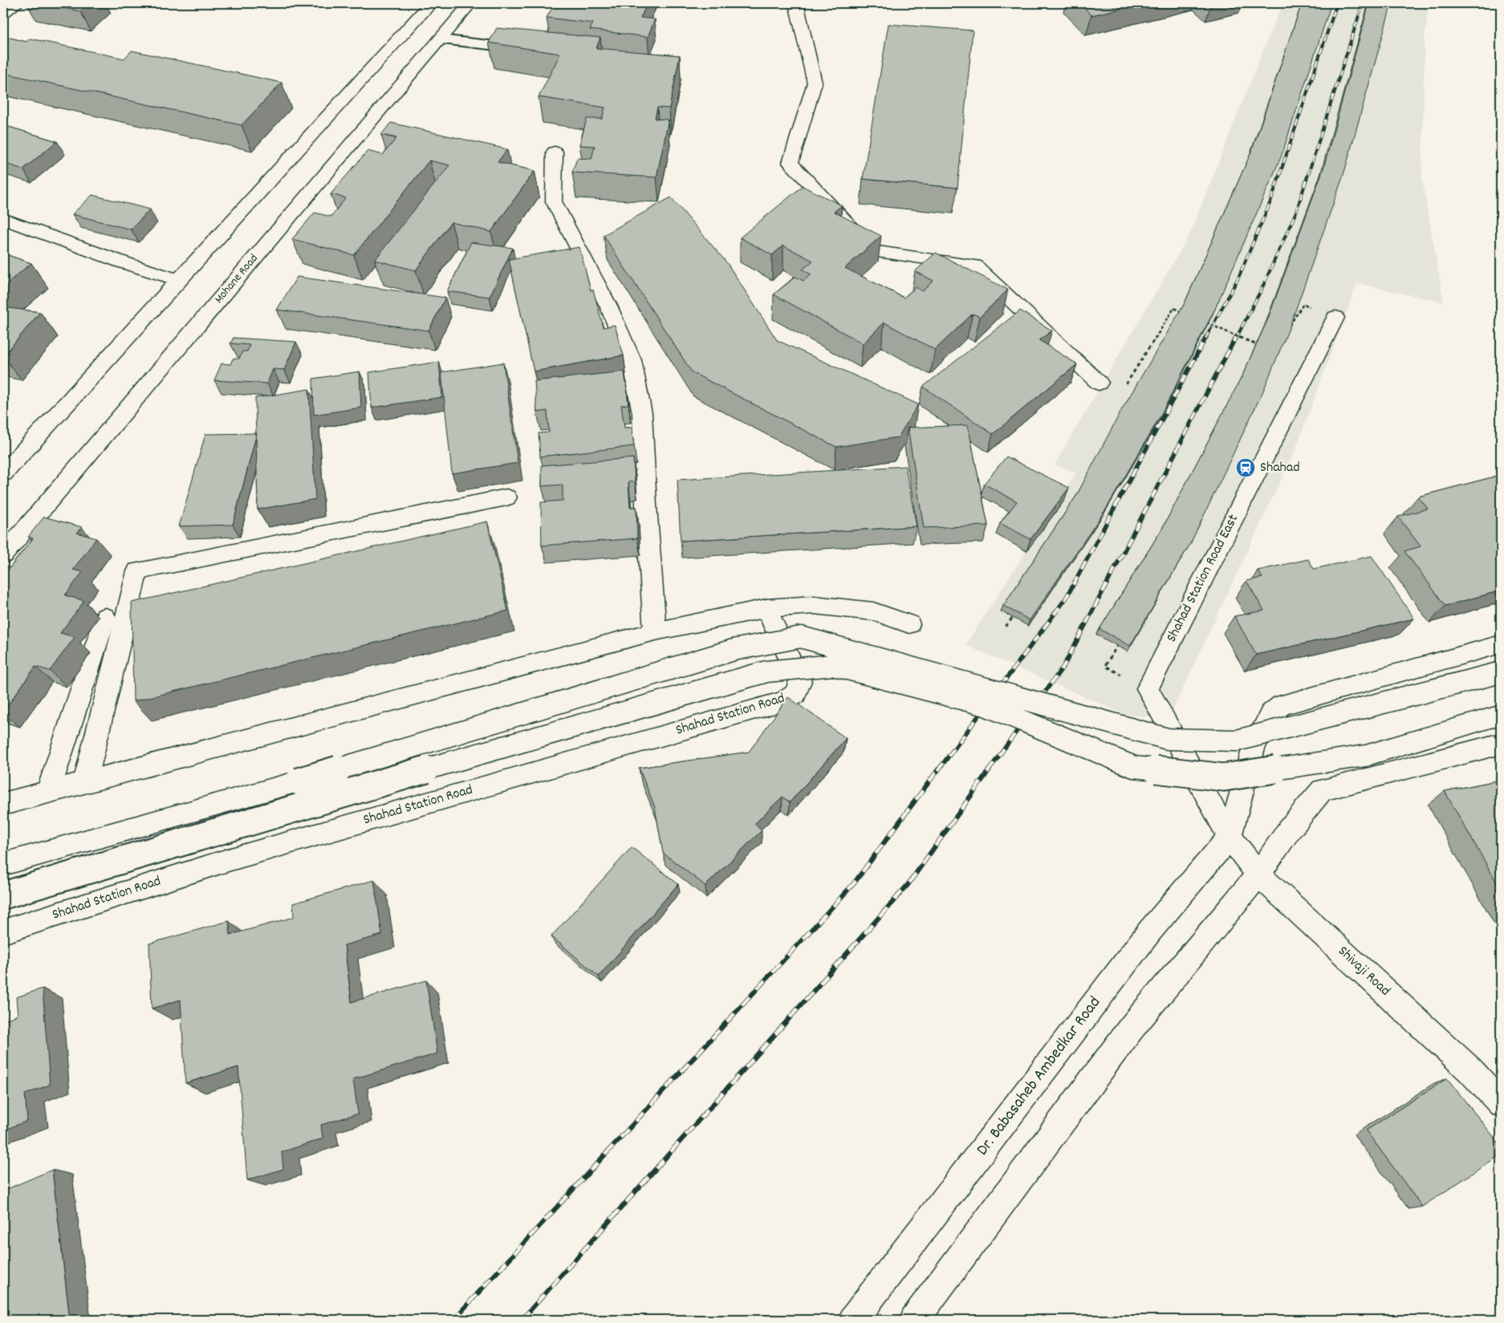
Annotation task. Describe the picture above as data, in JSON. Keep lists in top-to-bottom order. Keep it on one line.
{"streets":{"main road":["Mohane Road","Shahad Station Road East","Shahad Station Road","Shivaji Road","Dr. Babasaheb Ambedkar Road"]},"crossings":[["Shahad Station Road East","Shivaji Road"],["Shahad Station Road East","Dr. Babasaheb Ambedkar Road"],["Shivaji Road","Dr. Babasaheb Ambedkar Road"]],"places":{"station":["Shahad"]}}
